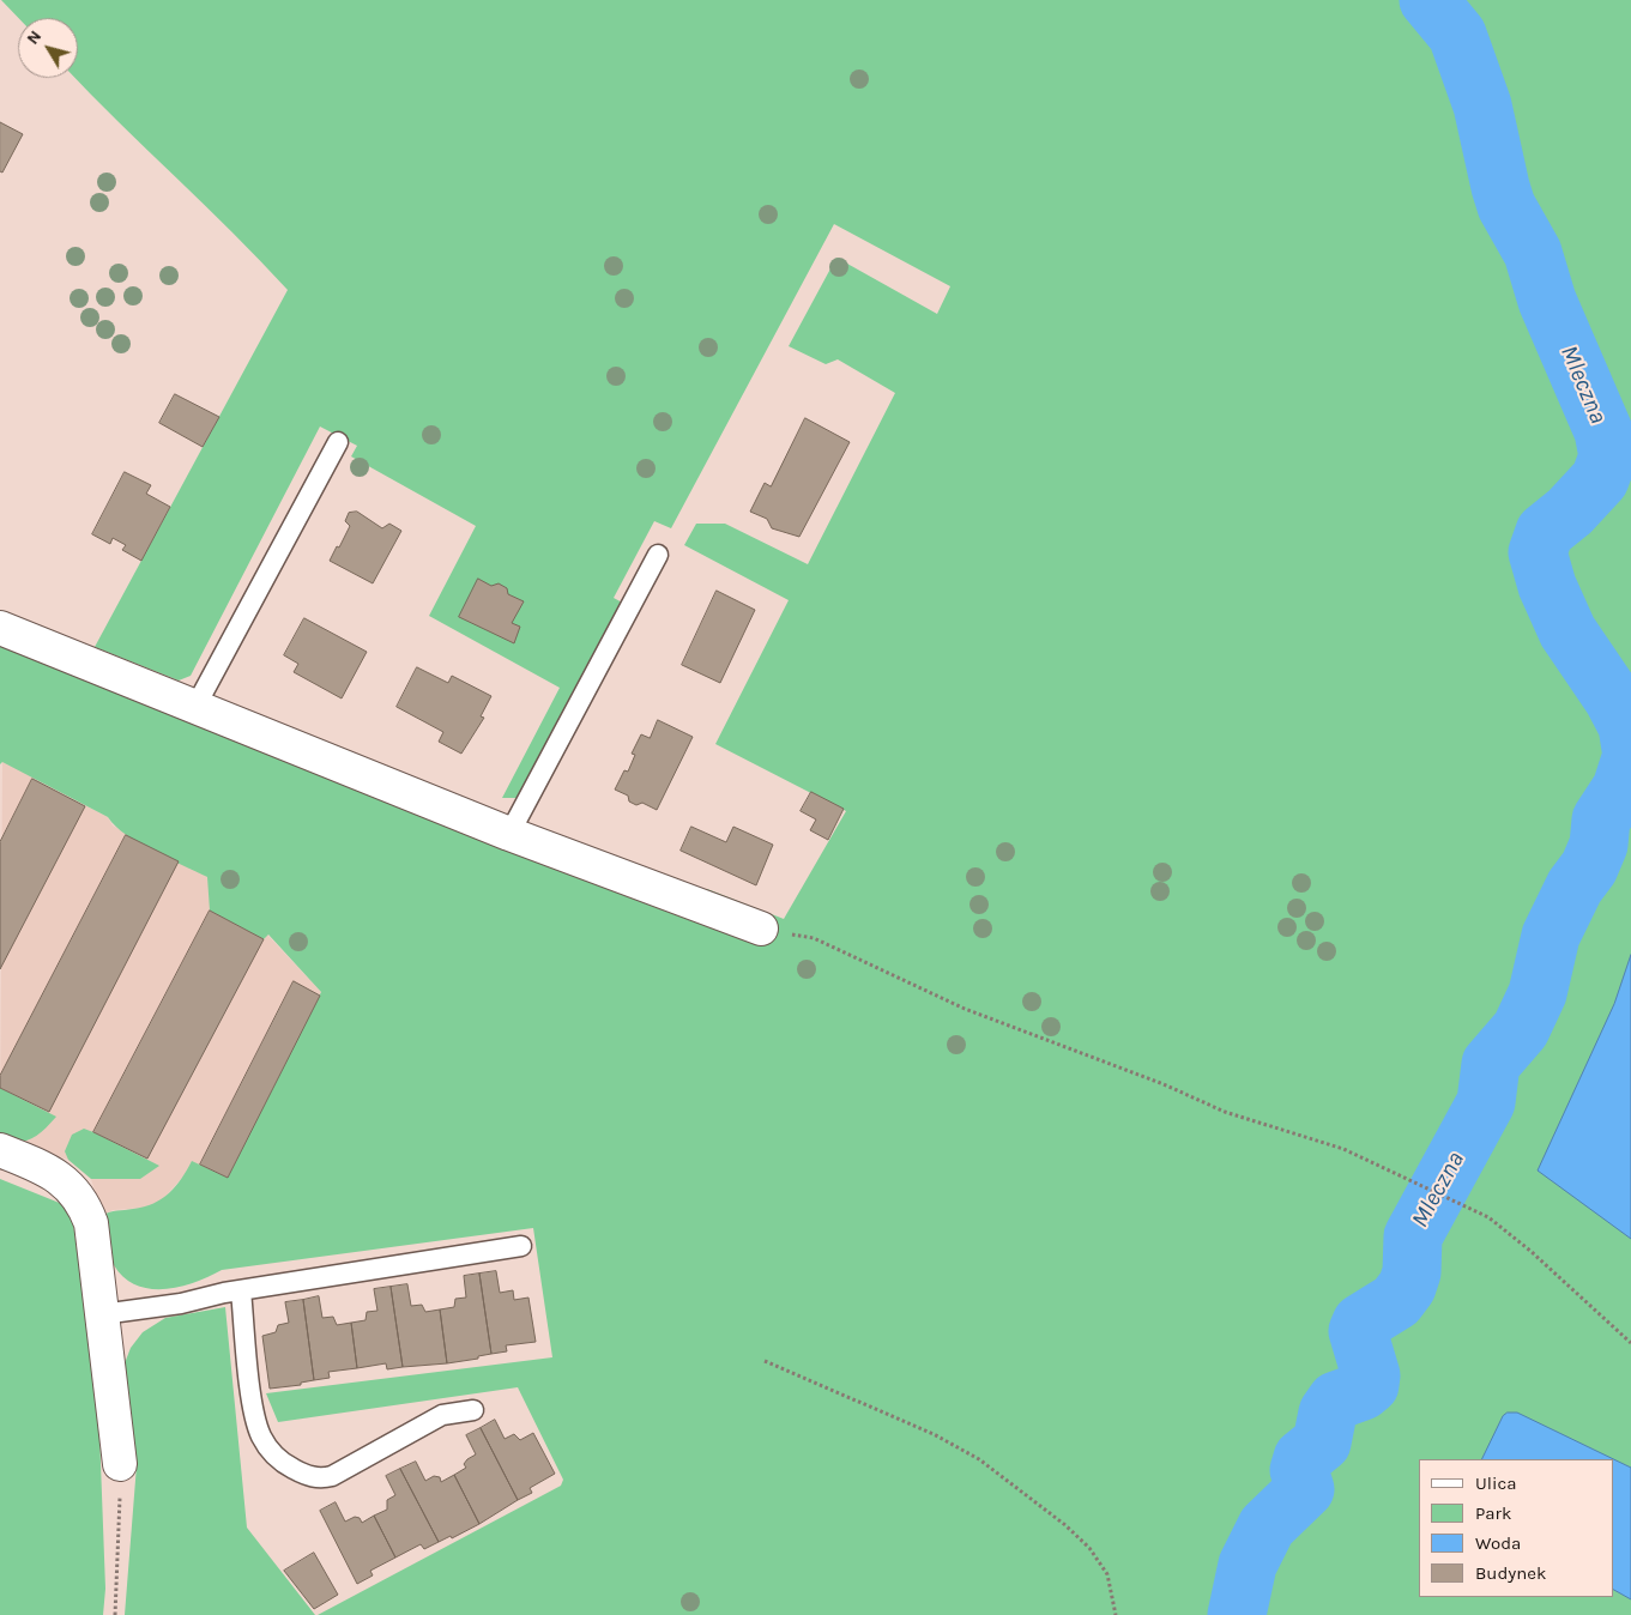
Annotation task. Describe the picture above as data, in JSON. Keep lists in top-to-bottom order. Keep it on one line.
{"water":["Mleczna"],"legend":["Ulica","Park","Woda","Budynek"],"north":"top left"}
